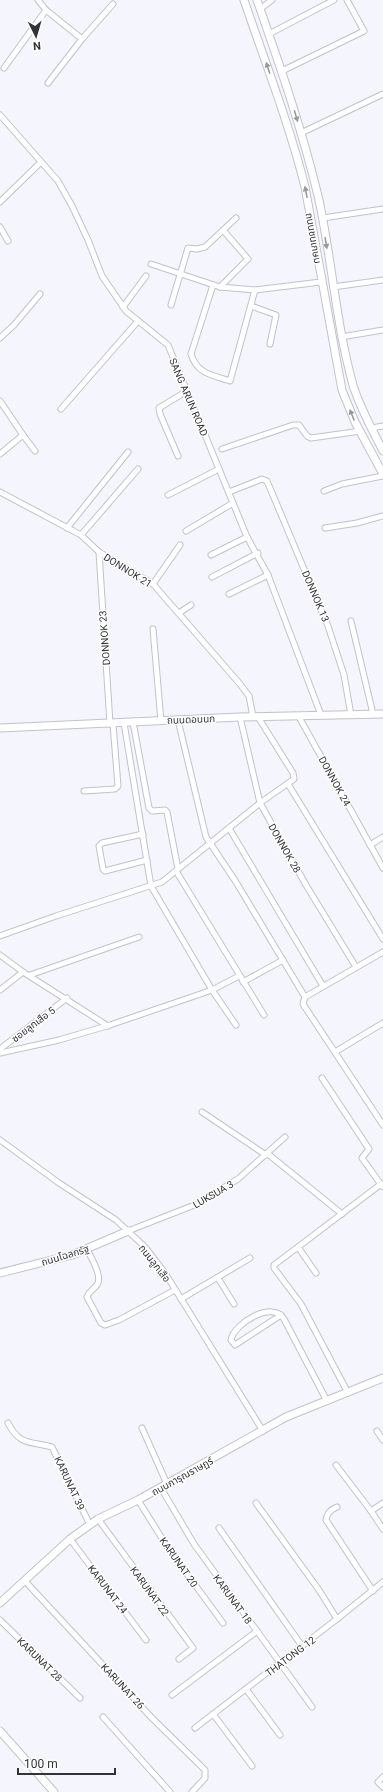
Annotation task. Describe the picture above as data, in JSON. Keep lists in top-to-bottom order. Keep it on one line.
{"streets":{"main road":["ถนนชนเกษม","ถนนดอนนก","ถนนโฉลกรัฐ","ถนนการุณราษฏร์"],"street":["SANG ARUN ROAD","DONNOK 21","DONNOK 13","DONNOK 23","DONNOK 24","DONNOK 28","ซอยลูกเสือ 5","LUKSUA 3","ถนนลูกเสือ","KARUNAT 39","KARUNAT 20","KARUNAT 24","KARUNAT 22","KARUNAT 18","THATONG 12","KARUNAT 28","KARUNAT 26"]},"crossings":[["SANG ARUN ROAD","DONNOK 13"],["SANG ARUN ROAD","ถนนดอนนก"],["DONNOK 21","DONNOK 23"],["DONNOK 21","ถนนดอนนก"],["DONNOK 13","ถนนดอนนก"],["DONNOK 23","ถนนดอนนก"],["ถนนดอนนก","DONNOK 24"],["ถนนดอนนก","DONNOK 28"],["LUKSUA 3","ถนนโฉลกรัฐ"],["LUKSUA 3","ถนนลูกเสือ"],["ถนนโฉลกรัฐ","ถนนลูกเสือ"],["ถนนลูกเสือ","ถนนการุณราษฏร์"],["ถนนการุณราษฏร์","KARUNAT 39"],["ถนนการุณราษฏร์","KARUNAT 20"],["ถนนการุณราษฏร์","KARUNAT 24"],["ถนนการุณราษฏร์","KARUNAT 22"],["ถนนการุณราษฏร์","KARUNAT 18"],["ถนนการุณราษฏร์","KARUNAT 26"],["KARUNAT 18","THATONG 12"]],"scale_bar":"100 m","north":"bottom"}
